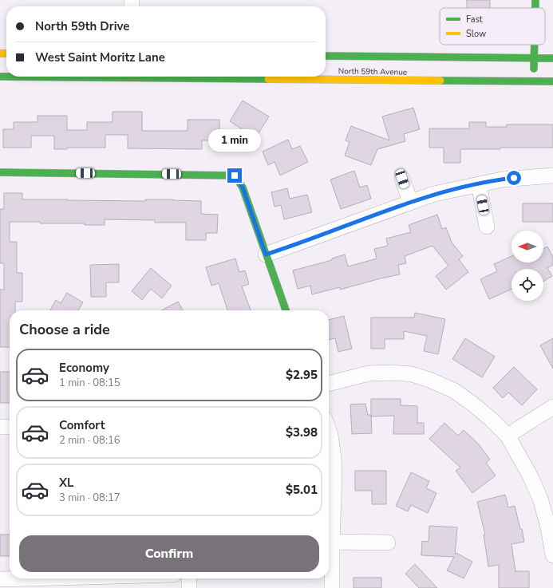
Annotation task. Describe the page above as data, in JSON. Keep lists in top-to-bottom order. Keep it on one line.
{"streets":{"main road":["North 59th Avenue"]},"legend":["Fast","Slow"],"north":"left","page":{"banner":["North 59th Drive","West Saint Moritz Lane"],"bubble":"1 min","heading":"Choose a ride","list":[{"name":"Economy","note":"1 min · 08:15","value":"$2.95"},{"name":"Comfort","note":"2 min · 08:16","value":"$3.98"},{"name":"XL","note":"3 min · 08:17","value":"$5.01"}],"buttons":"Confirm"}}
